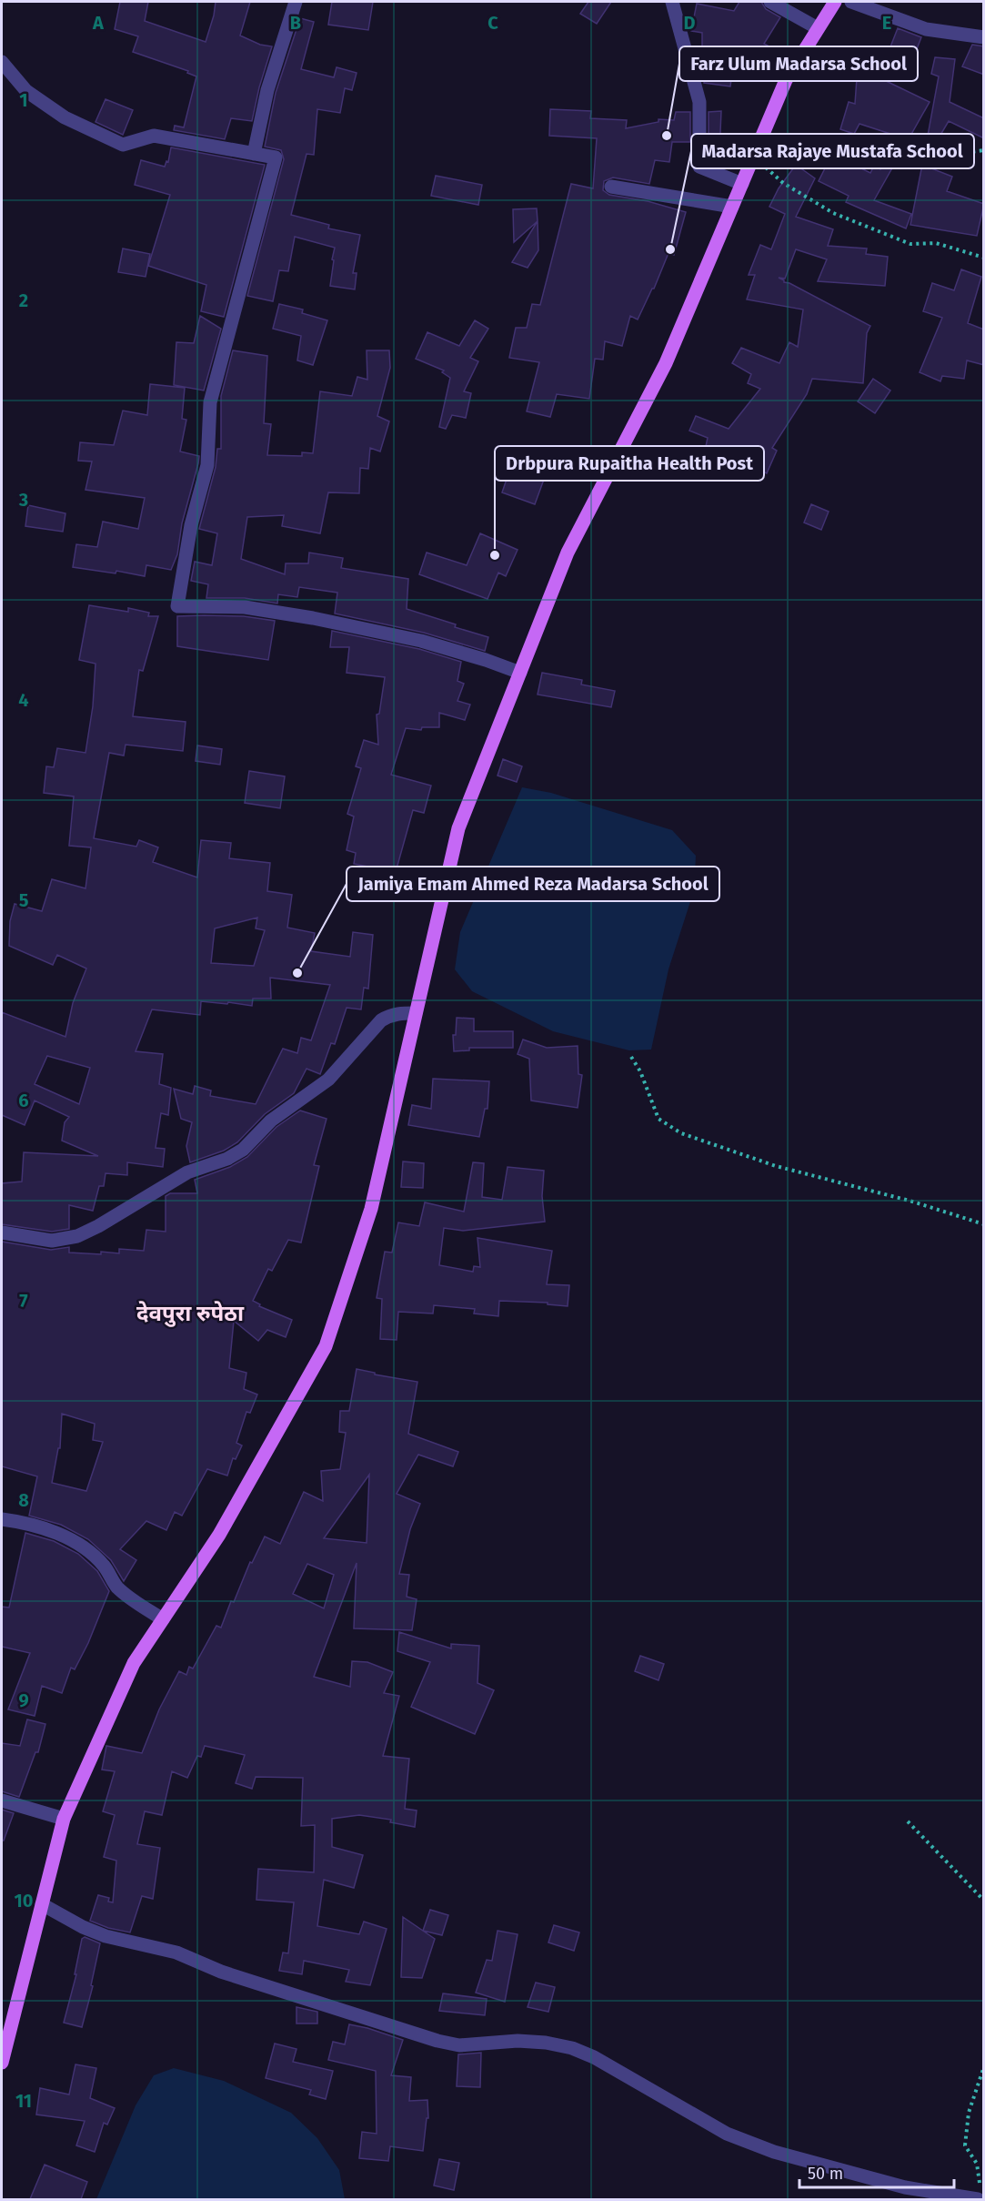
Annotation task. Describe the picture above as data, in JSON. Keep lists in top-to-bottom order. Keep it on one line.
{"districts":["देवपुरा रुपेठा"],"places":["Farz Ulum Madarsa School","Madarsa Rajaye Mustafa School","Drbpura Rupaitha Health Post","Jamiya Emam Ahmed Reza Madarsa School"],"scale_bar":"50 m","grid":{"columns":["A","B","C","D","E"],"rows":["1","2","3","4","5","6","7","8","9","10","11"]}}
